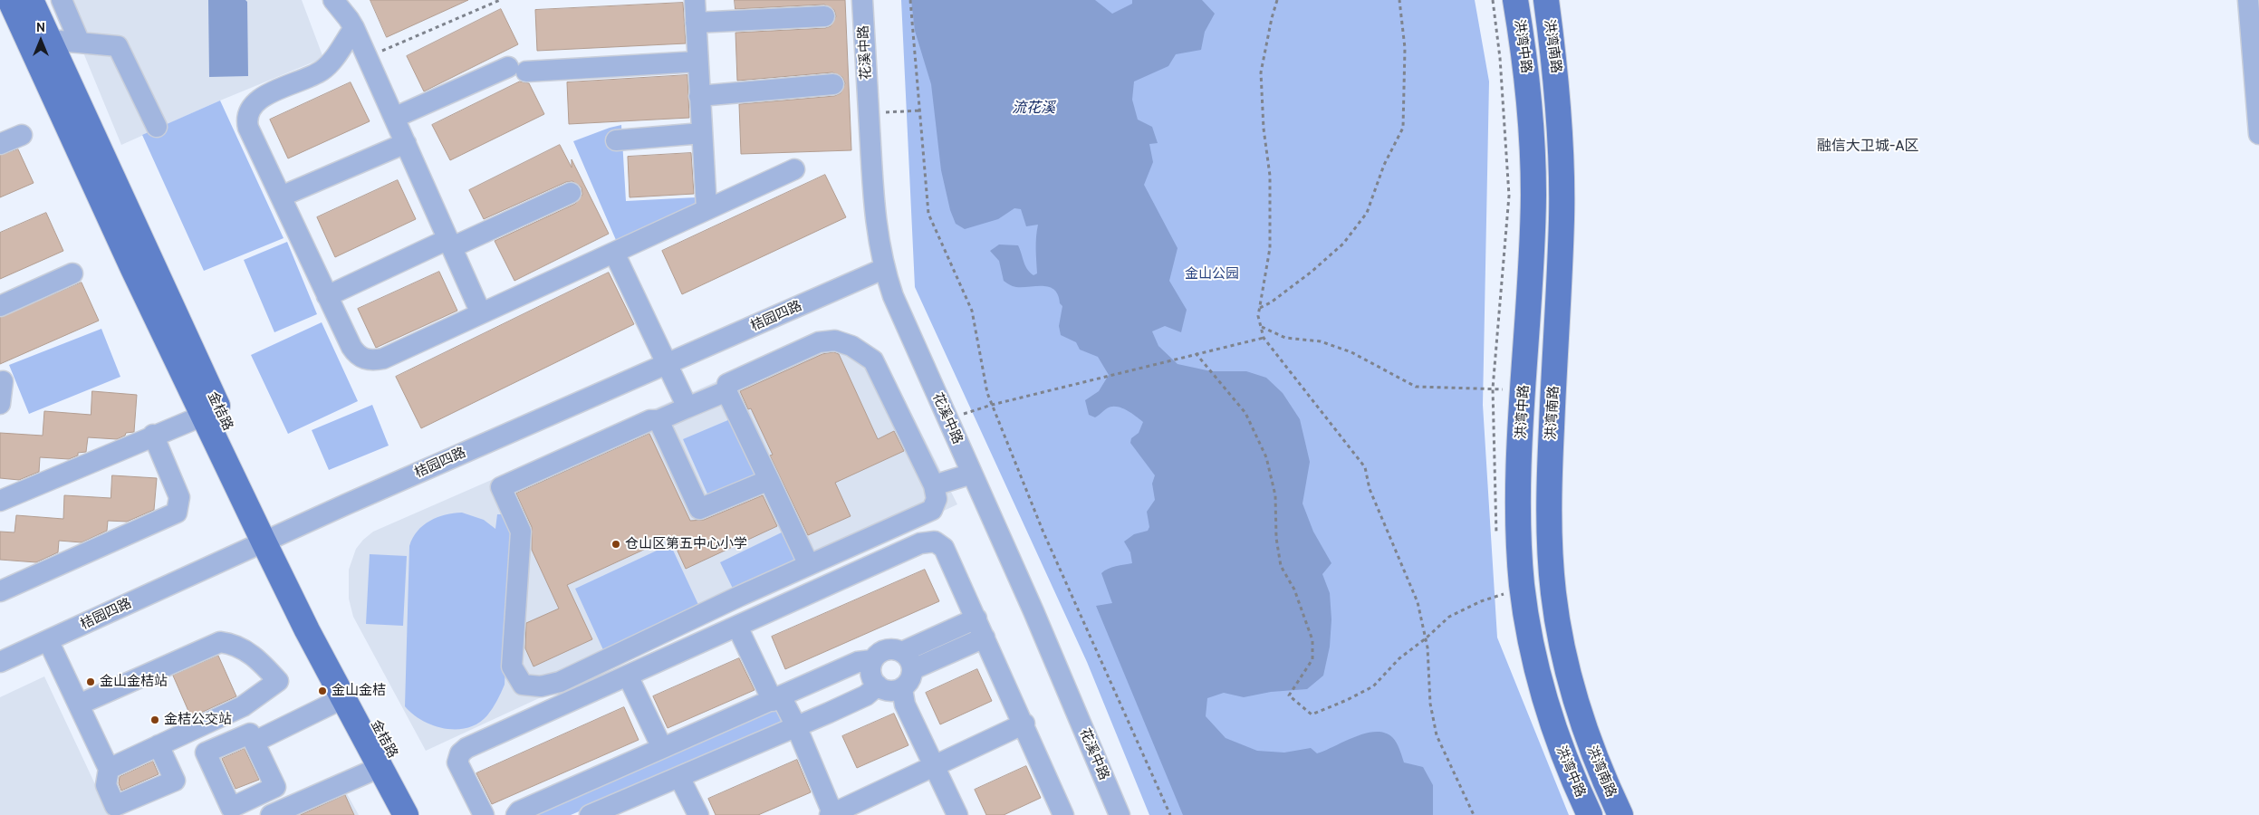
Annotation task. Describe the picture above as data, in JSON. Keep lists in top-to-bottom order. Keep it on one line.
{"streets":{"main road":["洪湾中路","洪湾南路","金桔路"],"street":["花溪中路","桔园四路"]},"crossings":[["花溪中路","桔园四路"],["桔园四路","金桔路"]],"districts":["融信大卫城-A区"],"water":["流花溪"],"parks":["金山公园"],"places":["仓山区第五中心小学","金山金桔站","金山金桔","金桔公交站"],"north":"top"}
